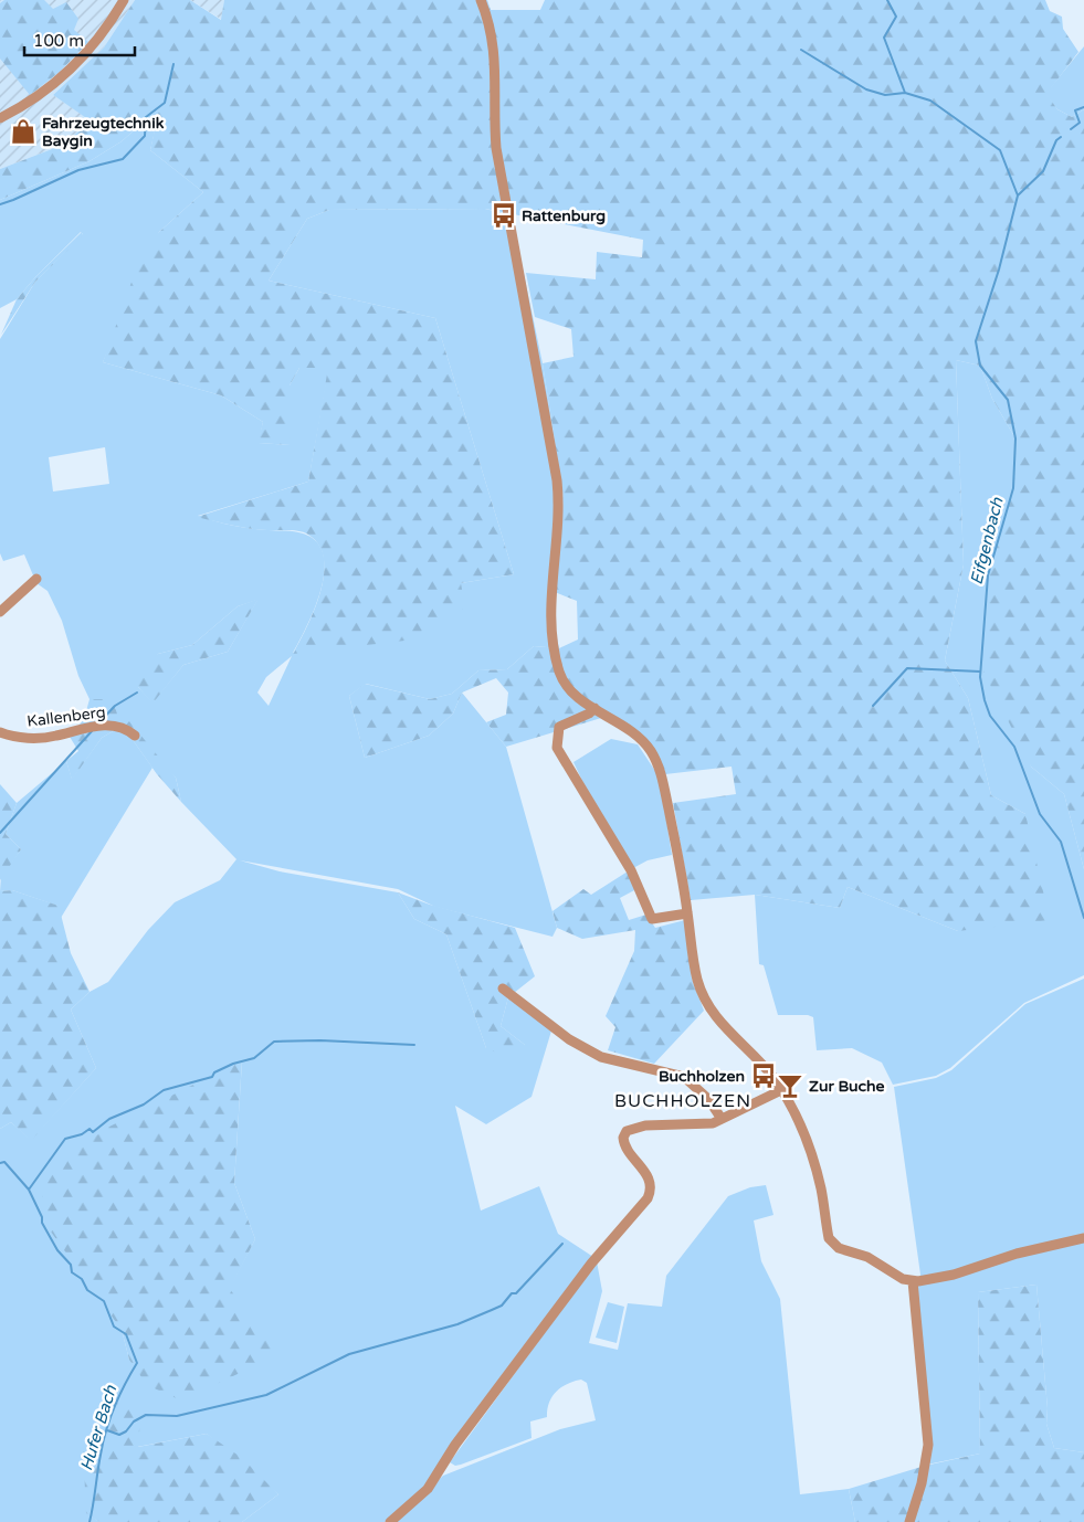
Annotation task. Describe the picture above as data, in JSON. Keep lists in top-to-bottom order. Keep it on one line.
{"streets":{"street":["Kallenberg"]},"districts":["BUCHHOLZEN"],"water":["Eifgenbach","Hufer Bach"],"places":{"shop":["Fahrzeugtechnik Baygin"],"bus stop":["Rattenburg","Buchholzen"],"bar":["Zur Buche"]},"scale_bar":"100 m"}
